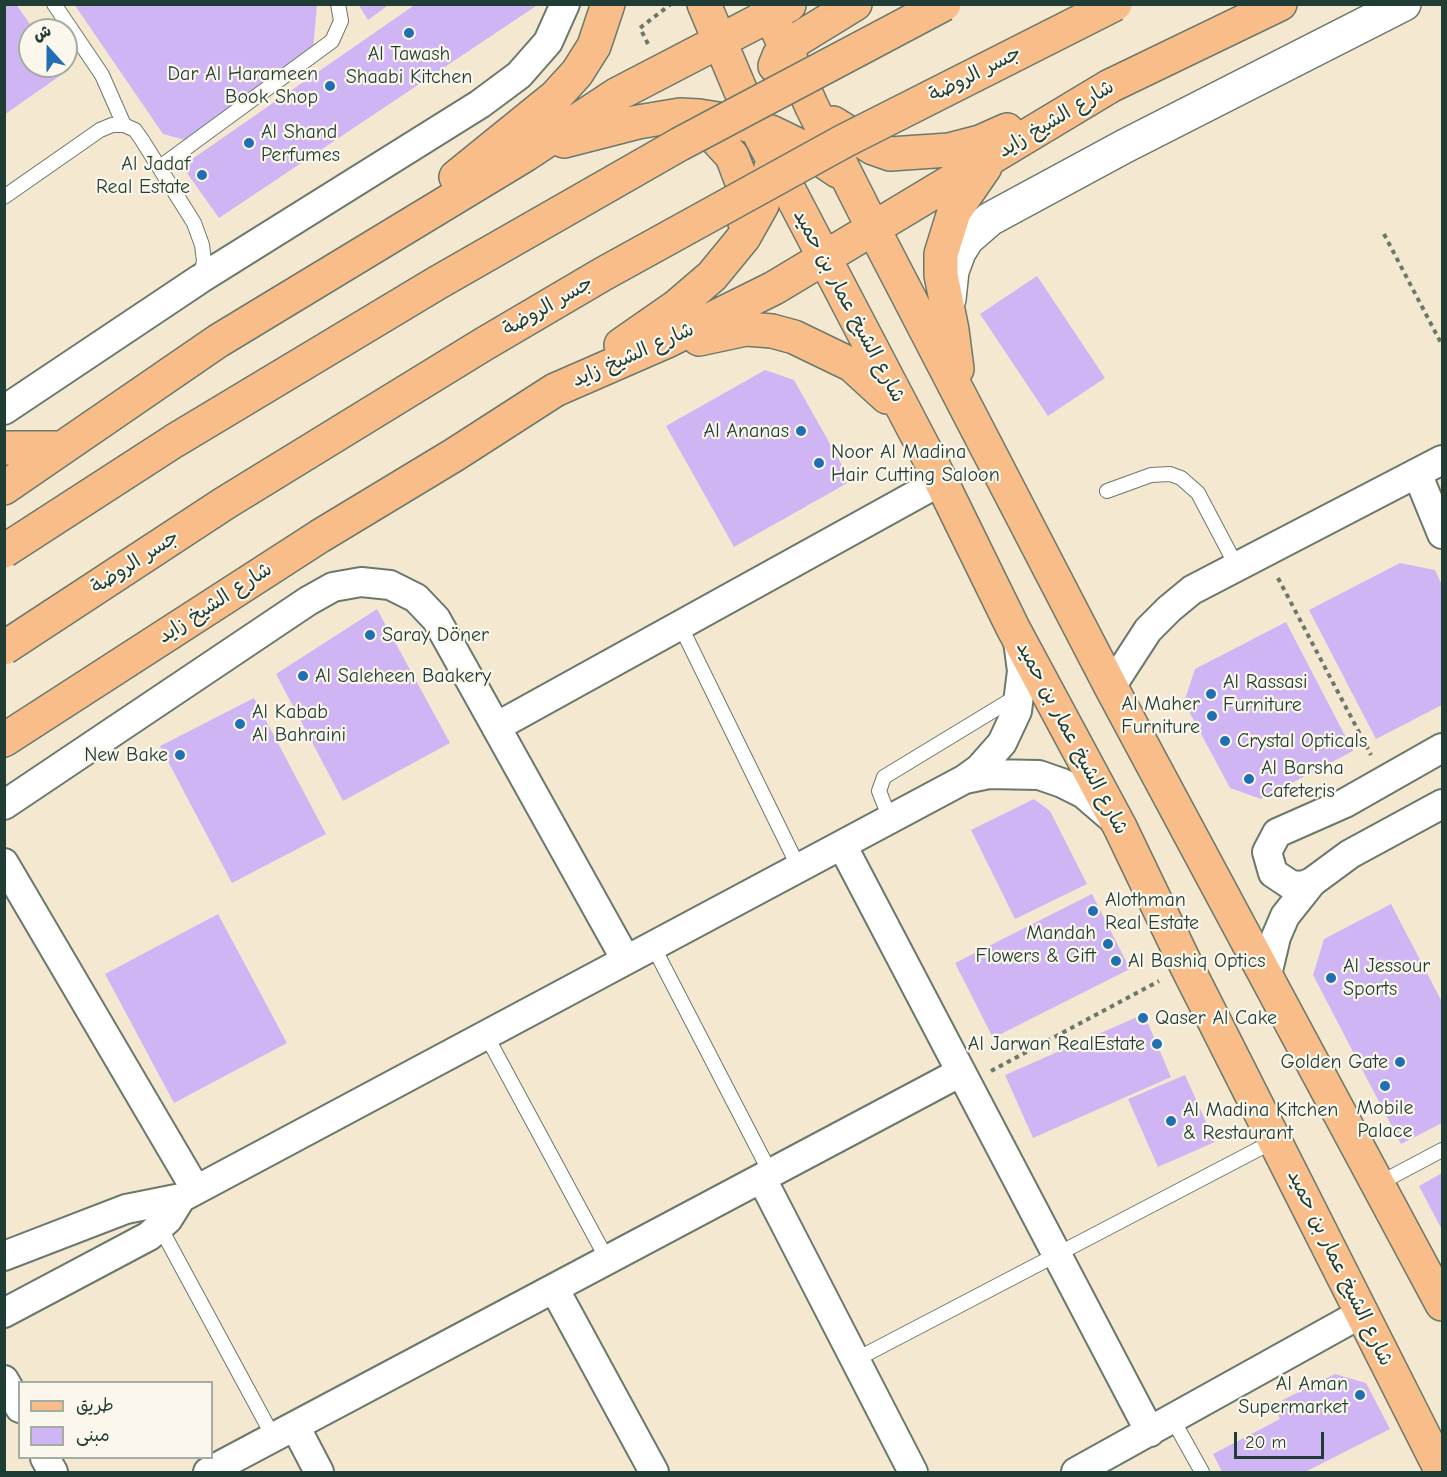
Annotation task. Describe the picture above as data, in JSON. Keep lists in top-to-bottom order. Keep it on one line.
{"streets":{"main road":["جسر الروضة","شارع الشيخ زايد","شارع الشيخ عمار بن حميد"]},"crossings":[["شارع الشيخ زايد","شارع الشيخ عمار بن حميد"]],"places":["Al Tawash Shaabi Kitchen","Dar Al Harameen Book Shop","Al Shand Perfumes","Al Jadaf Real Estate","Al Ananas","Noor Al Madina Hair Cutting Saloon","Saray Döner","Al Saleheen Baakery","Al Rassasi Furniture","Al Maher Furniture","Al Kabab Al Bahraini","Crystal Opticals","New Bake","Al Barsha Cafeteris","Alothman Real Estate","Mandah Flowers & Gift","Al Bashiq Optics","Al Jessour Sports","Qaser Al Cake","Al Jarwan RealEstate","Golden Gate","Mobile Palace","Al Madina Kitchen & Restaurant","Al Aman Supermarket"],"legend":["طريق","مبنى"],"scale_bar":"20 m","north":"top"}
